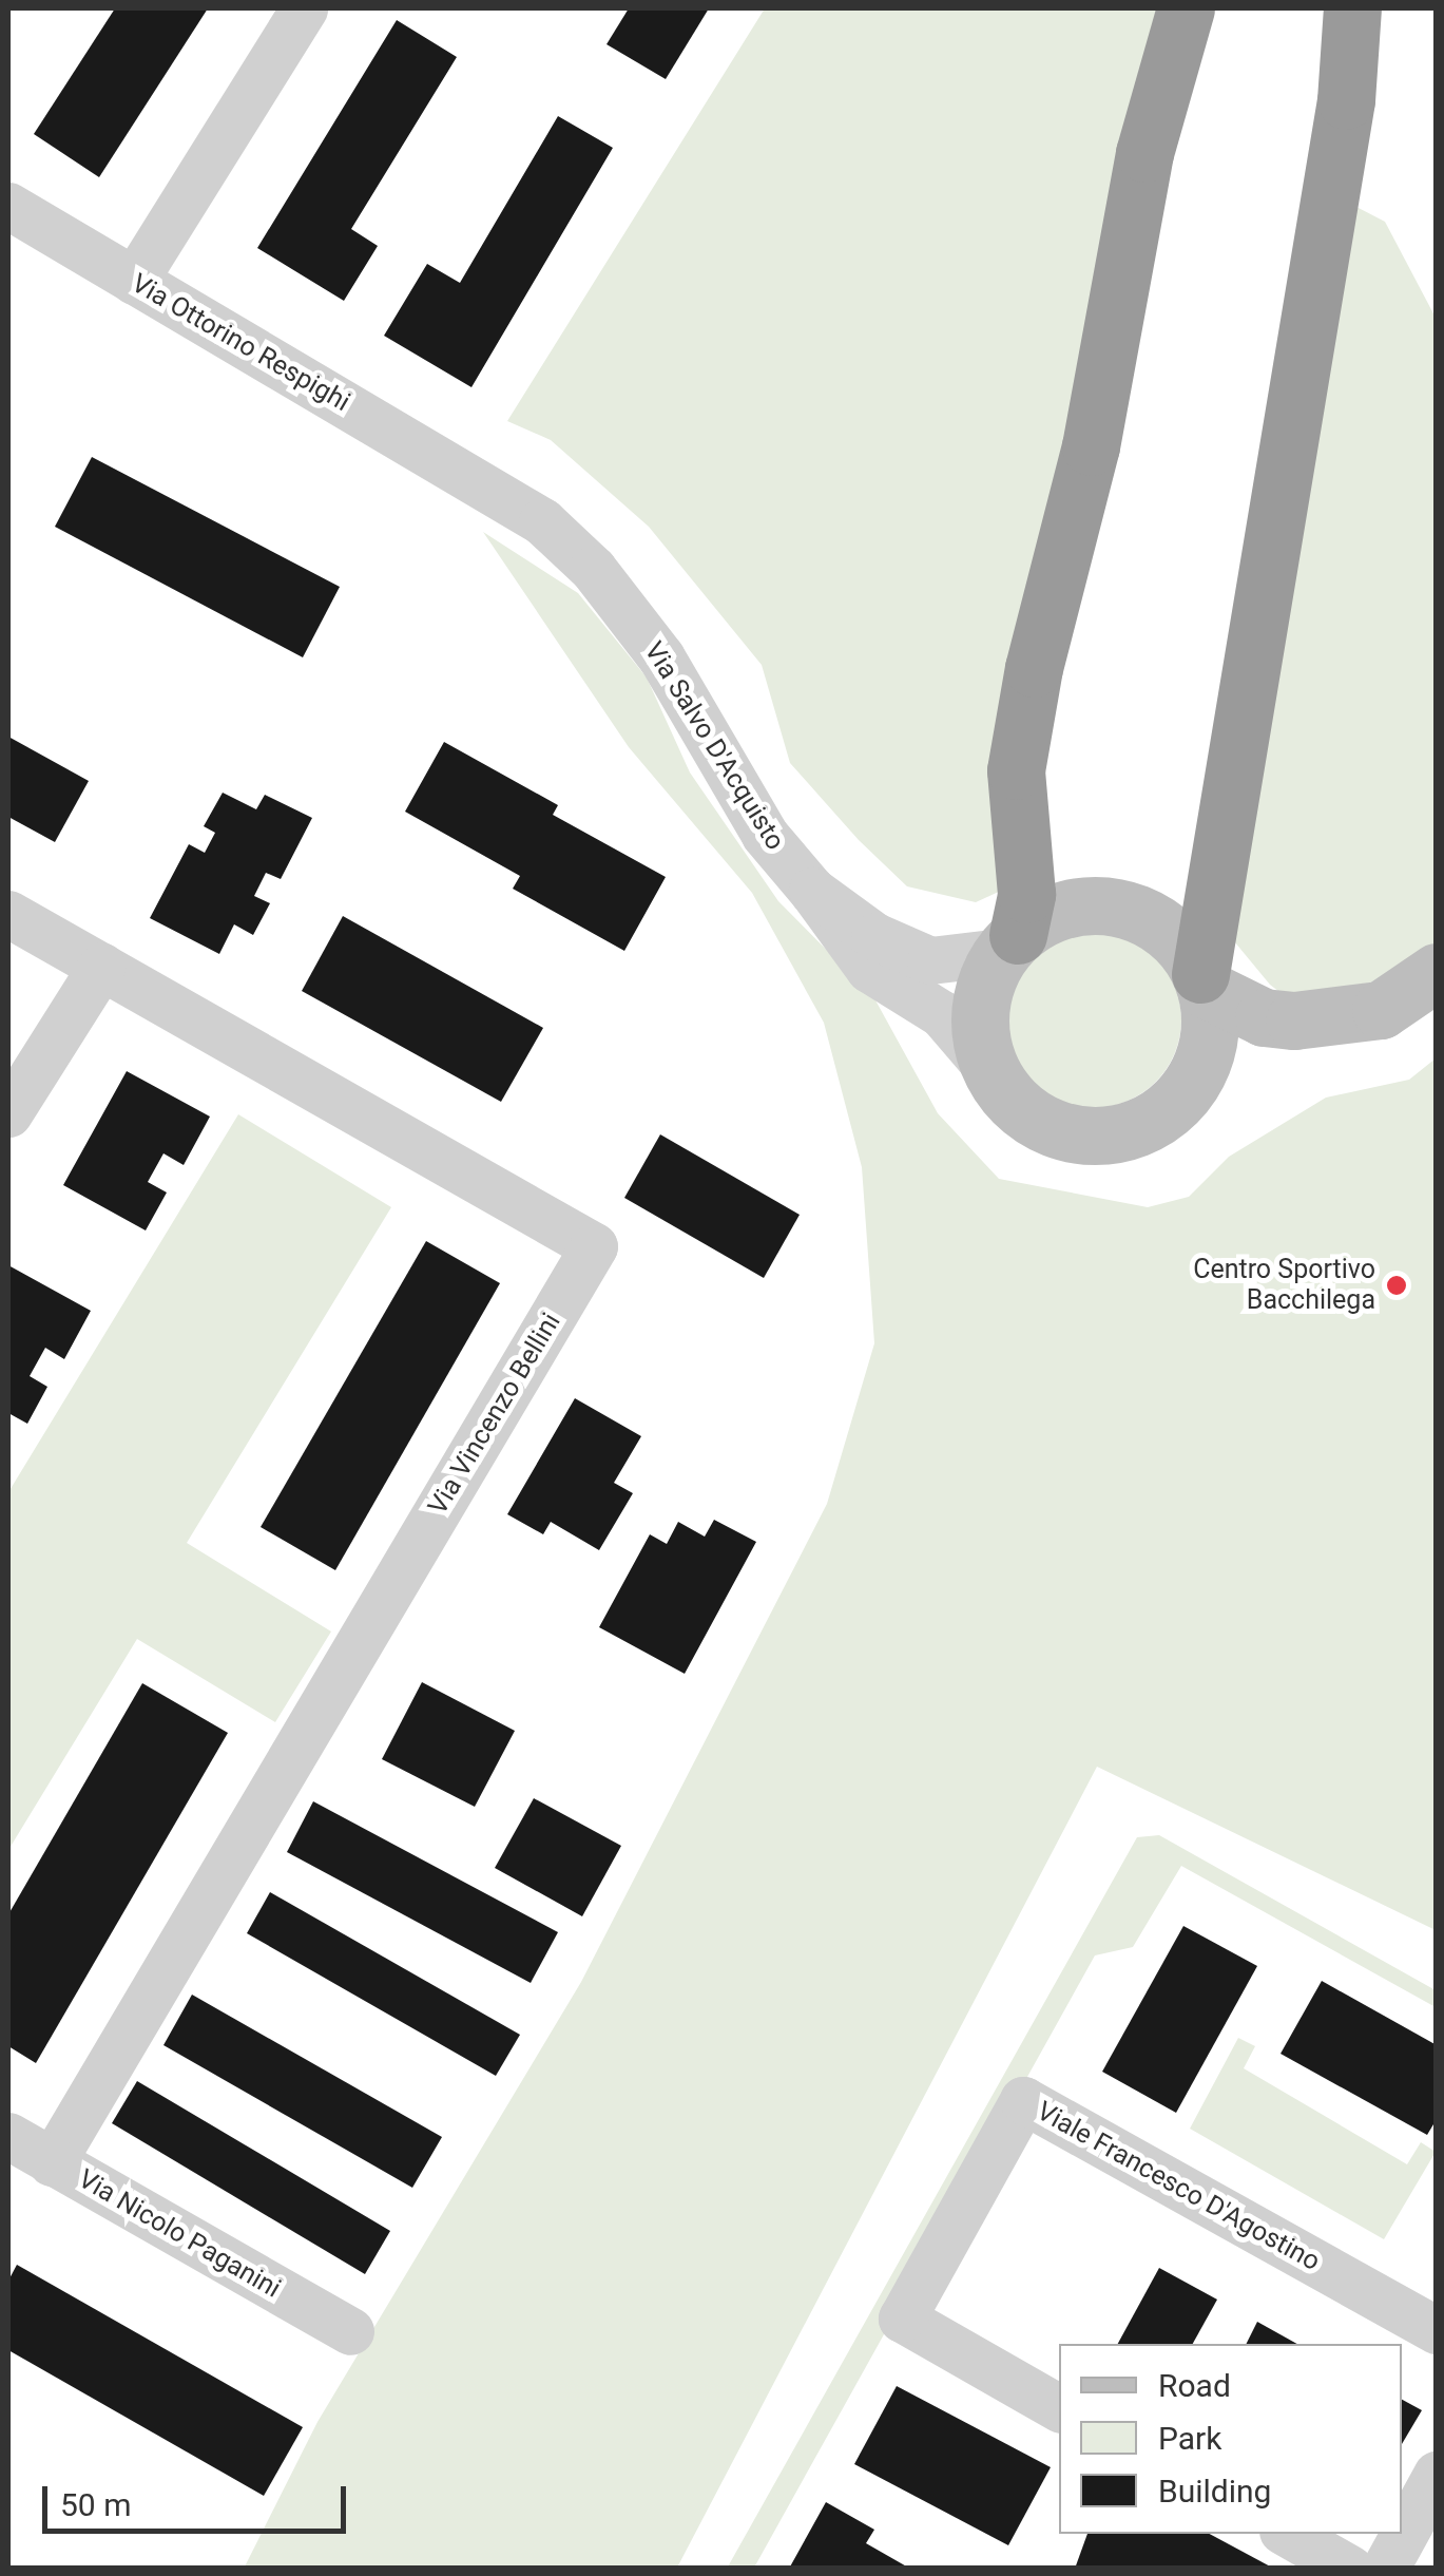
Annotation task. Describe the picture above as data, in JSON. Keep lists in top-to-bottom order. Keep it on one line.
{"streets":{"street":["Via Ottorino Respighi","Via Salvo D'Acquisto","Via Vincenzo Bellini","Viale Francesco D'Agostino","Via Nicolo Paganini"]},"crossings":[["Via Ottorino Respighi","Via Salvo D'Acquisto"],["Via Vincenzo Bellini","Via Nicolo Paganini"]],"places":["Centro Sportivo Bacchilega"],"legend":["Road","Park","Building"],"scale_bar":"50 m"}
